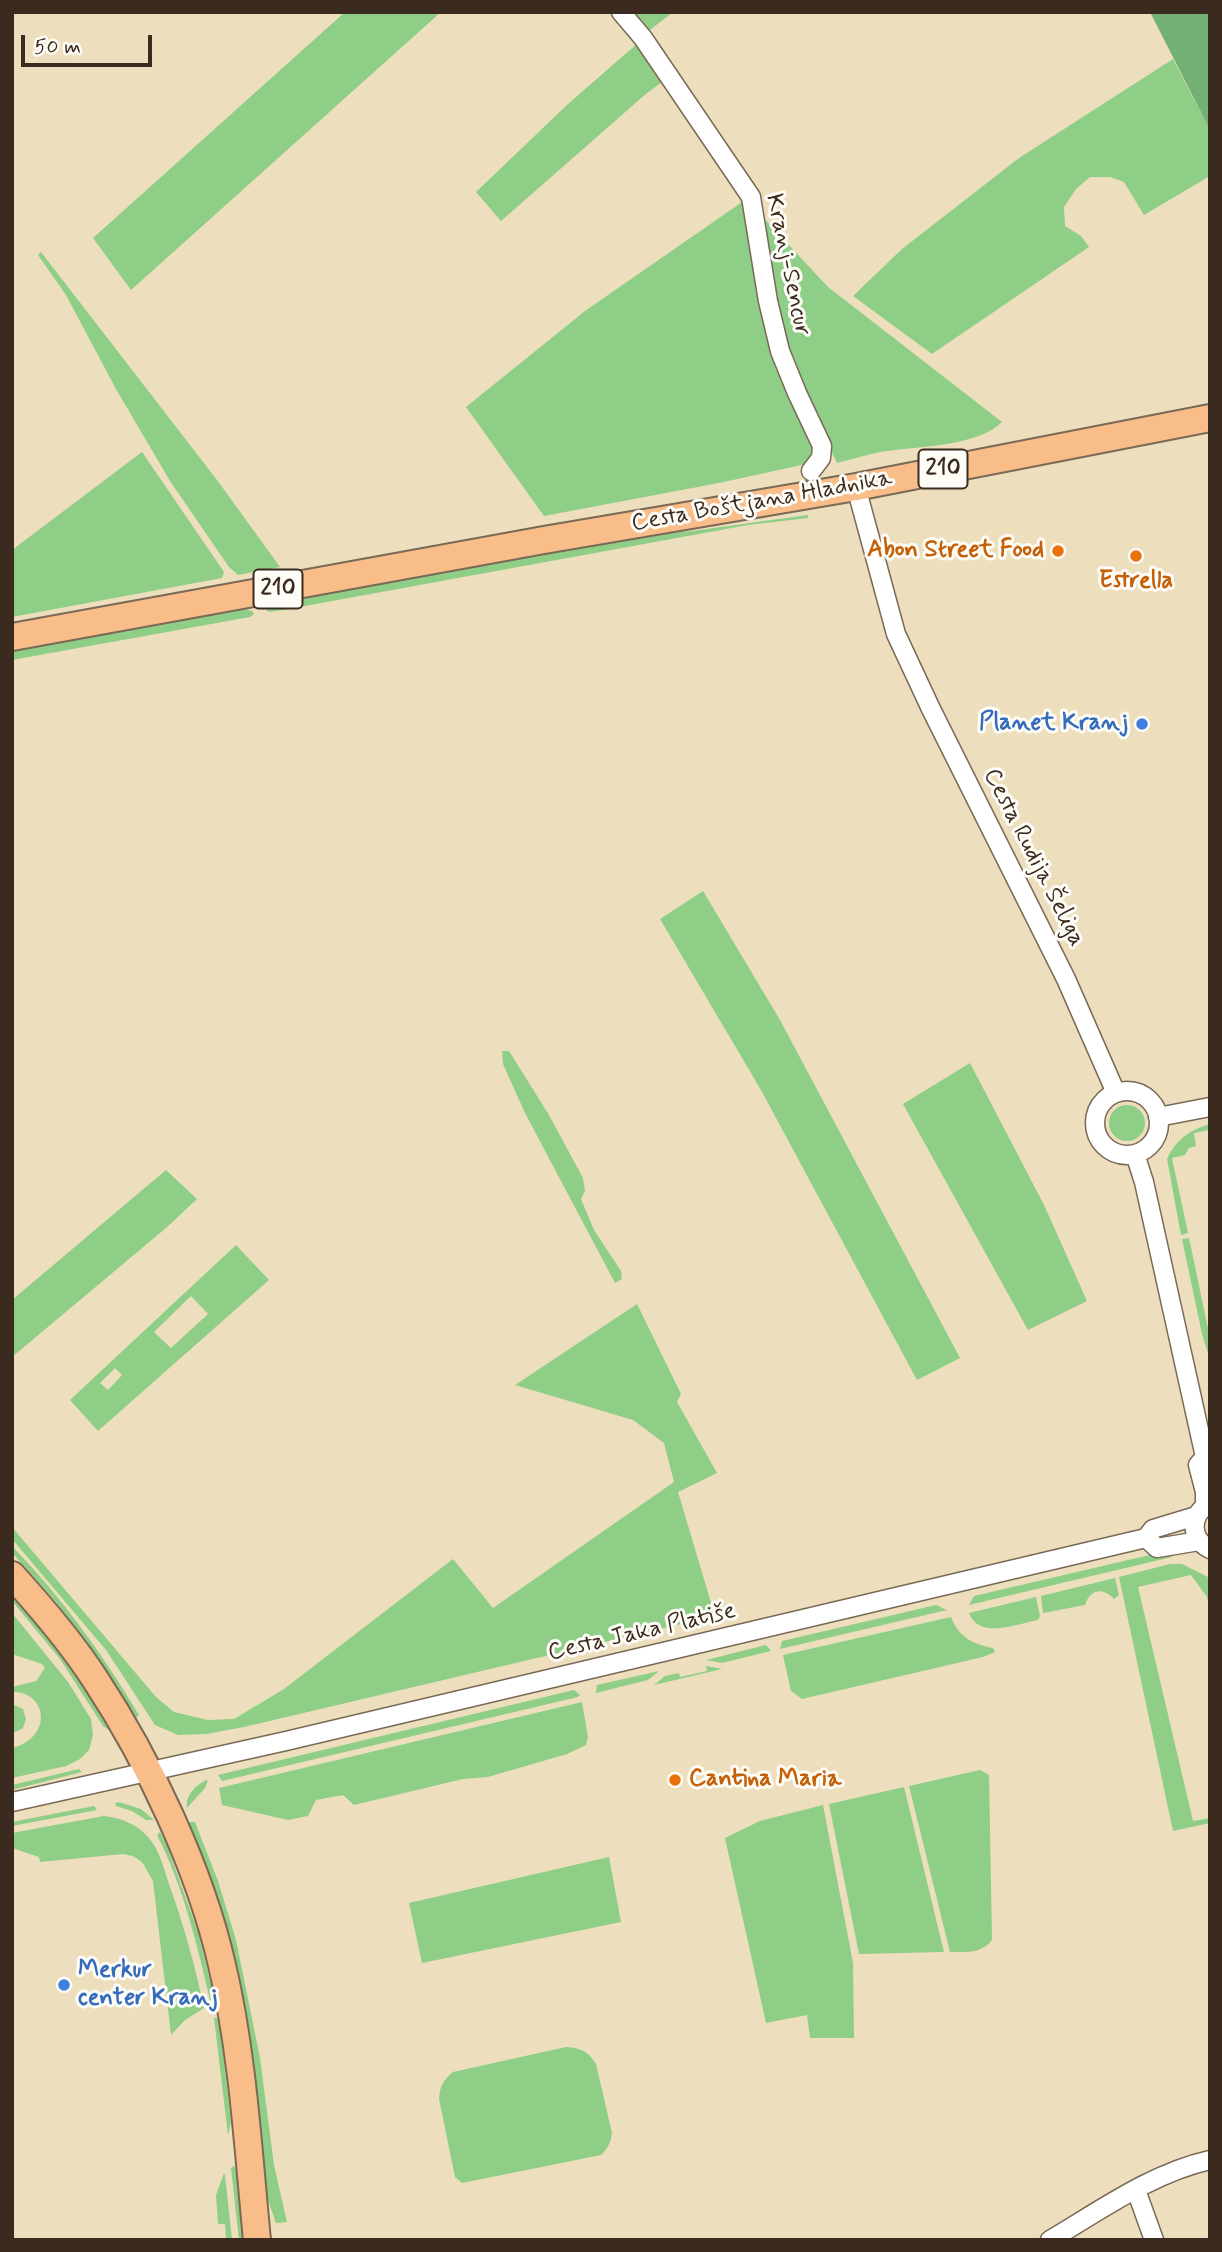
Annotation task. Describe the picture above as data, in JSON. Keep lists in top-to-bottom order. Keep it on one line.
{"streets":{"main road":["210","Cesta Boštjana Hladnika"],"street":["Kranj-Sencur","Cesta Rudija Šeliga","Cesta Jaka Platiše"]},"crossings":[["Cesta Boštjana Hladnika","Cesta Rudija Šeliga"]],"places":["Abon Street Food","Estrella","Planet Kranj","Cantina Maria","Merkur center Kranj"],"scale_bar":"50 m"}
